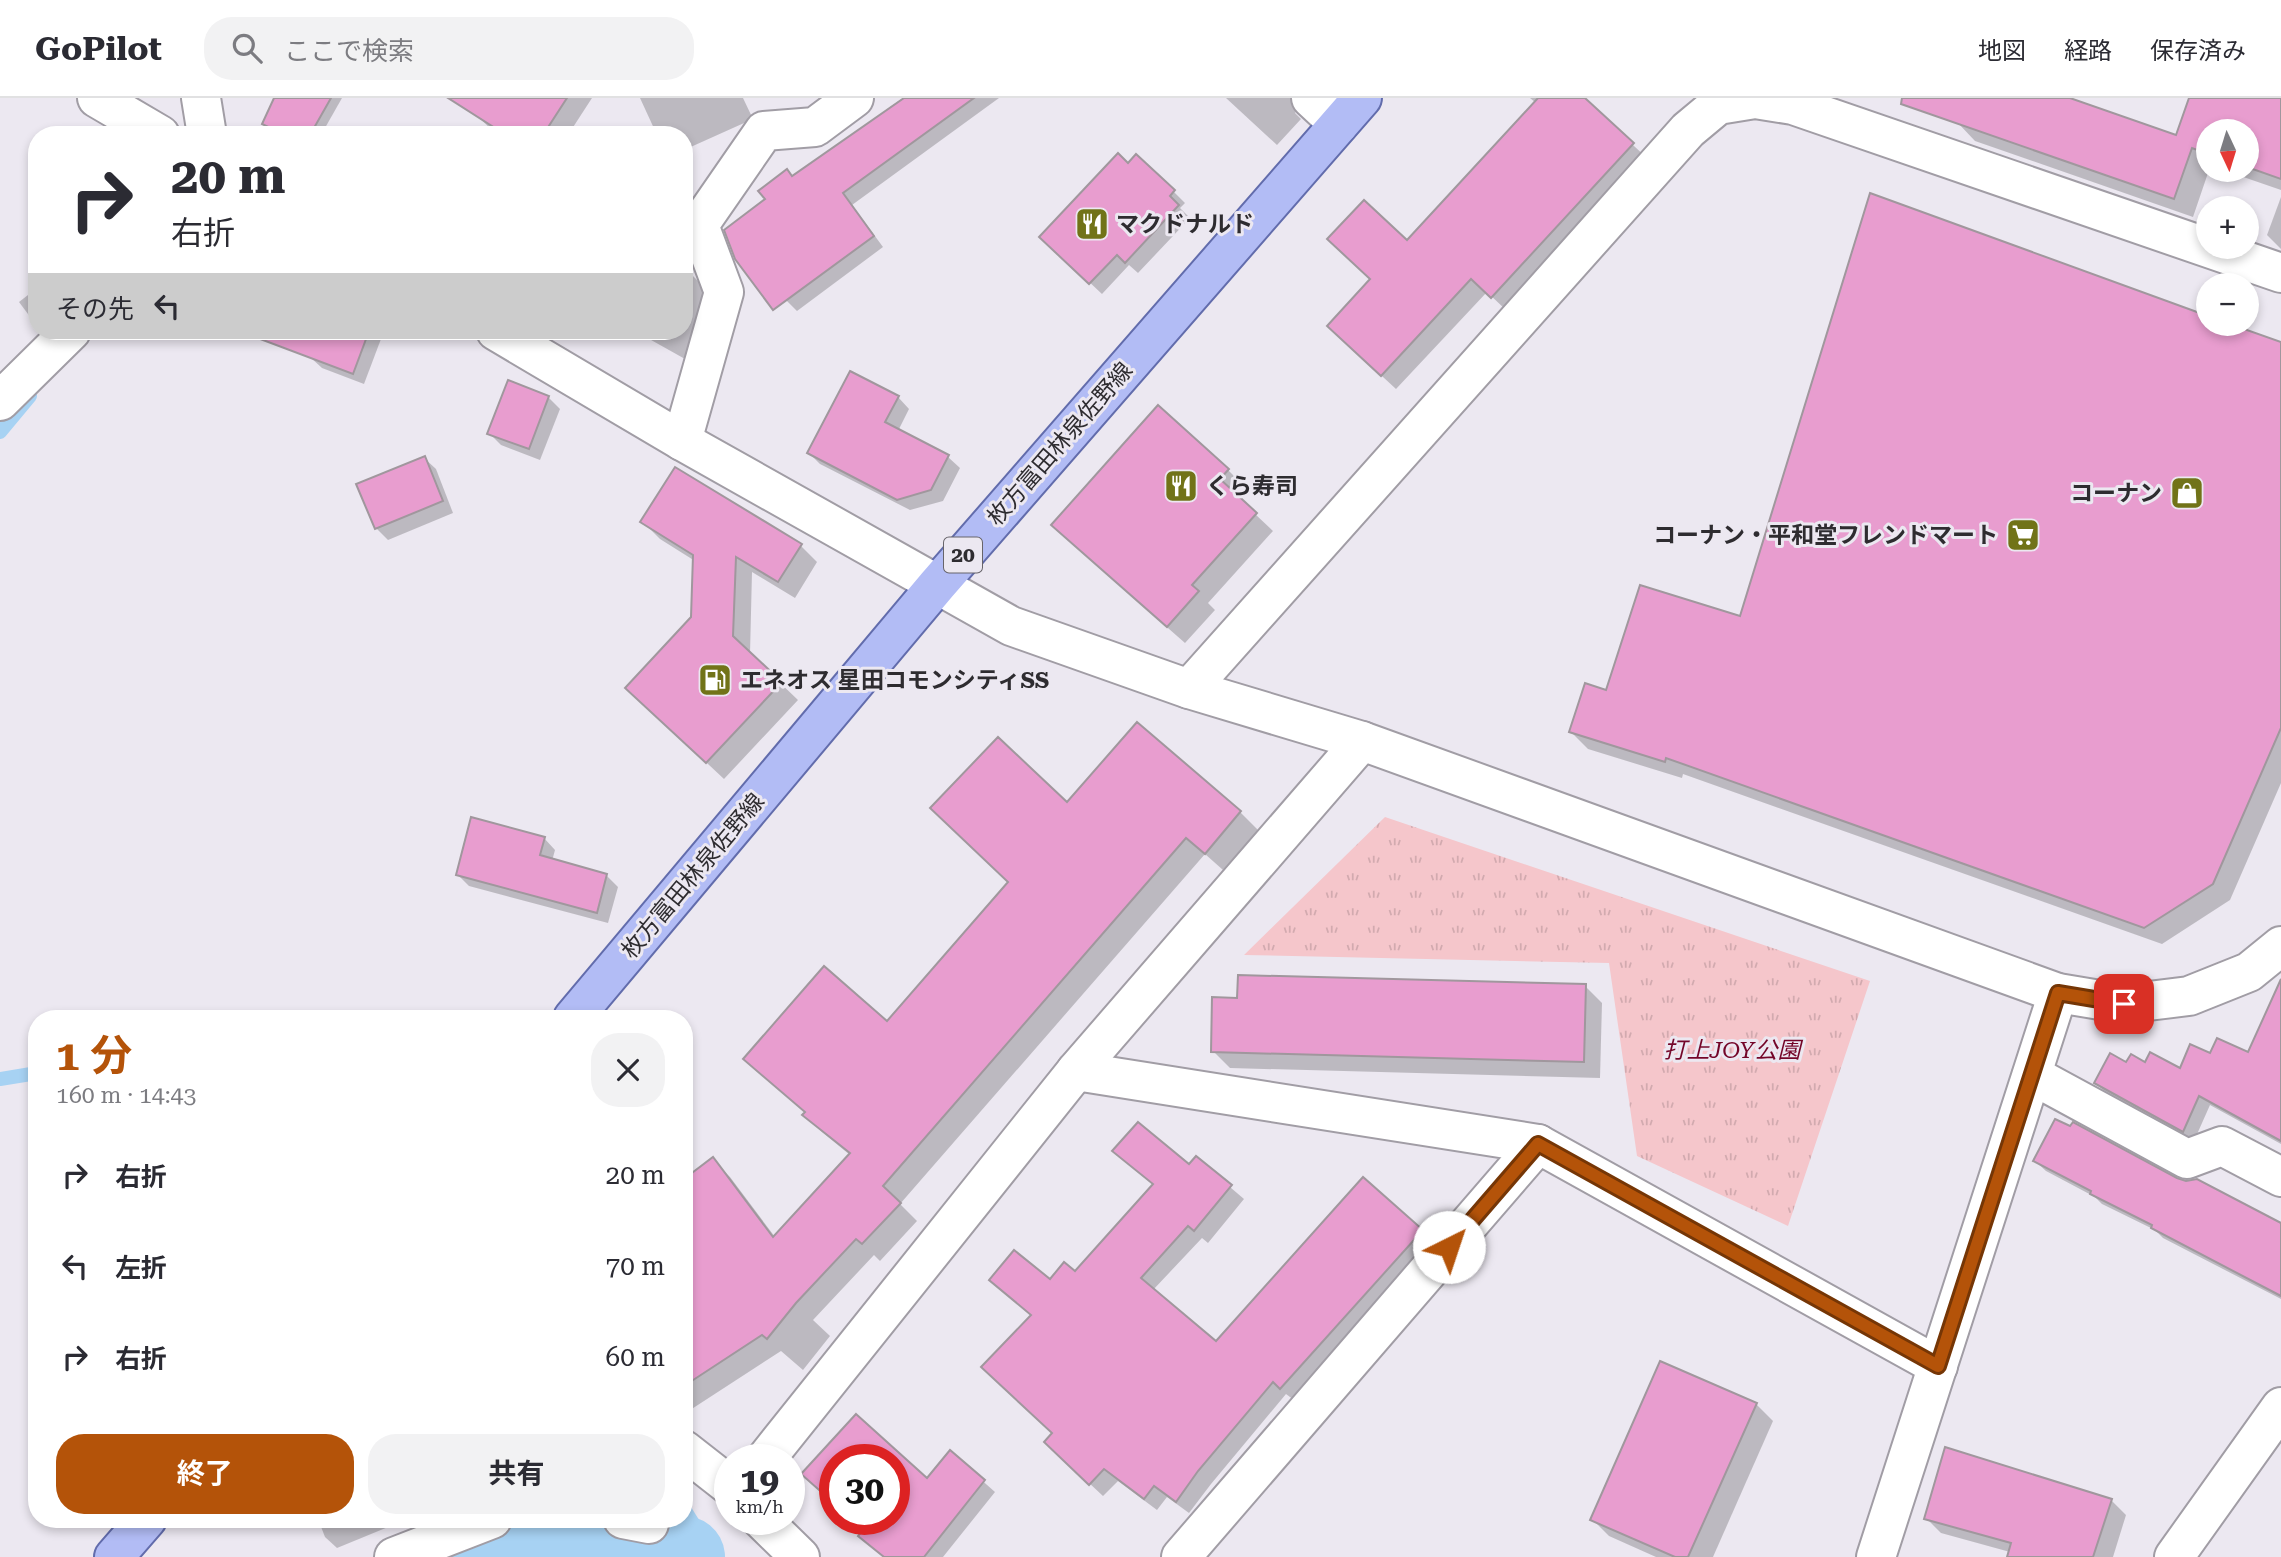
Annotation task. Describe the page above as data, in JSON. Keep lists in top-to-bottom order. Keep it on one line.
{"streets":{"main road":["枚方富田林泉佐野線","20"]},"parks":["打上JOY公園"],"places":{"restaurant":["マクドナルド","くら寿司"],"shop":["コーナン"],"supermarket":["コーナン・平和堂フレンドマート"],"fuel station":["エネオス 星田コモンシティSS"]},"north":"bottom","page":{"header":"GoPilot","search":"ここで検索","nav":["地図","経路","保存済み"],"map_buttons":["+","−"],"turn":["20 m","右折"],"then":"その先","heading":["1 分","160 m · 14:43"],"list":[{"name":"右折","value":"20 m"},{"name":"左折","value":"70 m"},{"name":"右折","value":"60 m"}],"buttons":["終了","共有"],"speed":"19 km/h","limit":"30"}}
